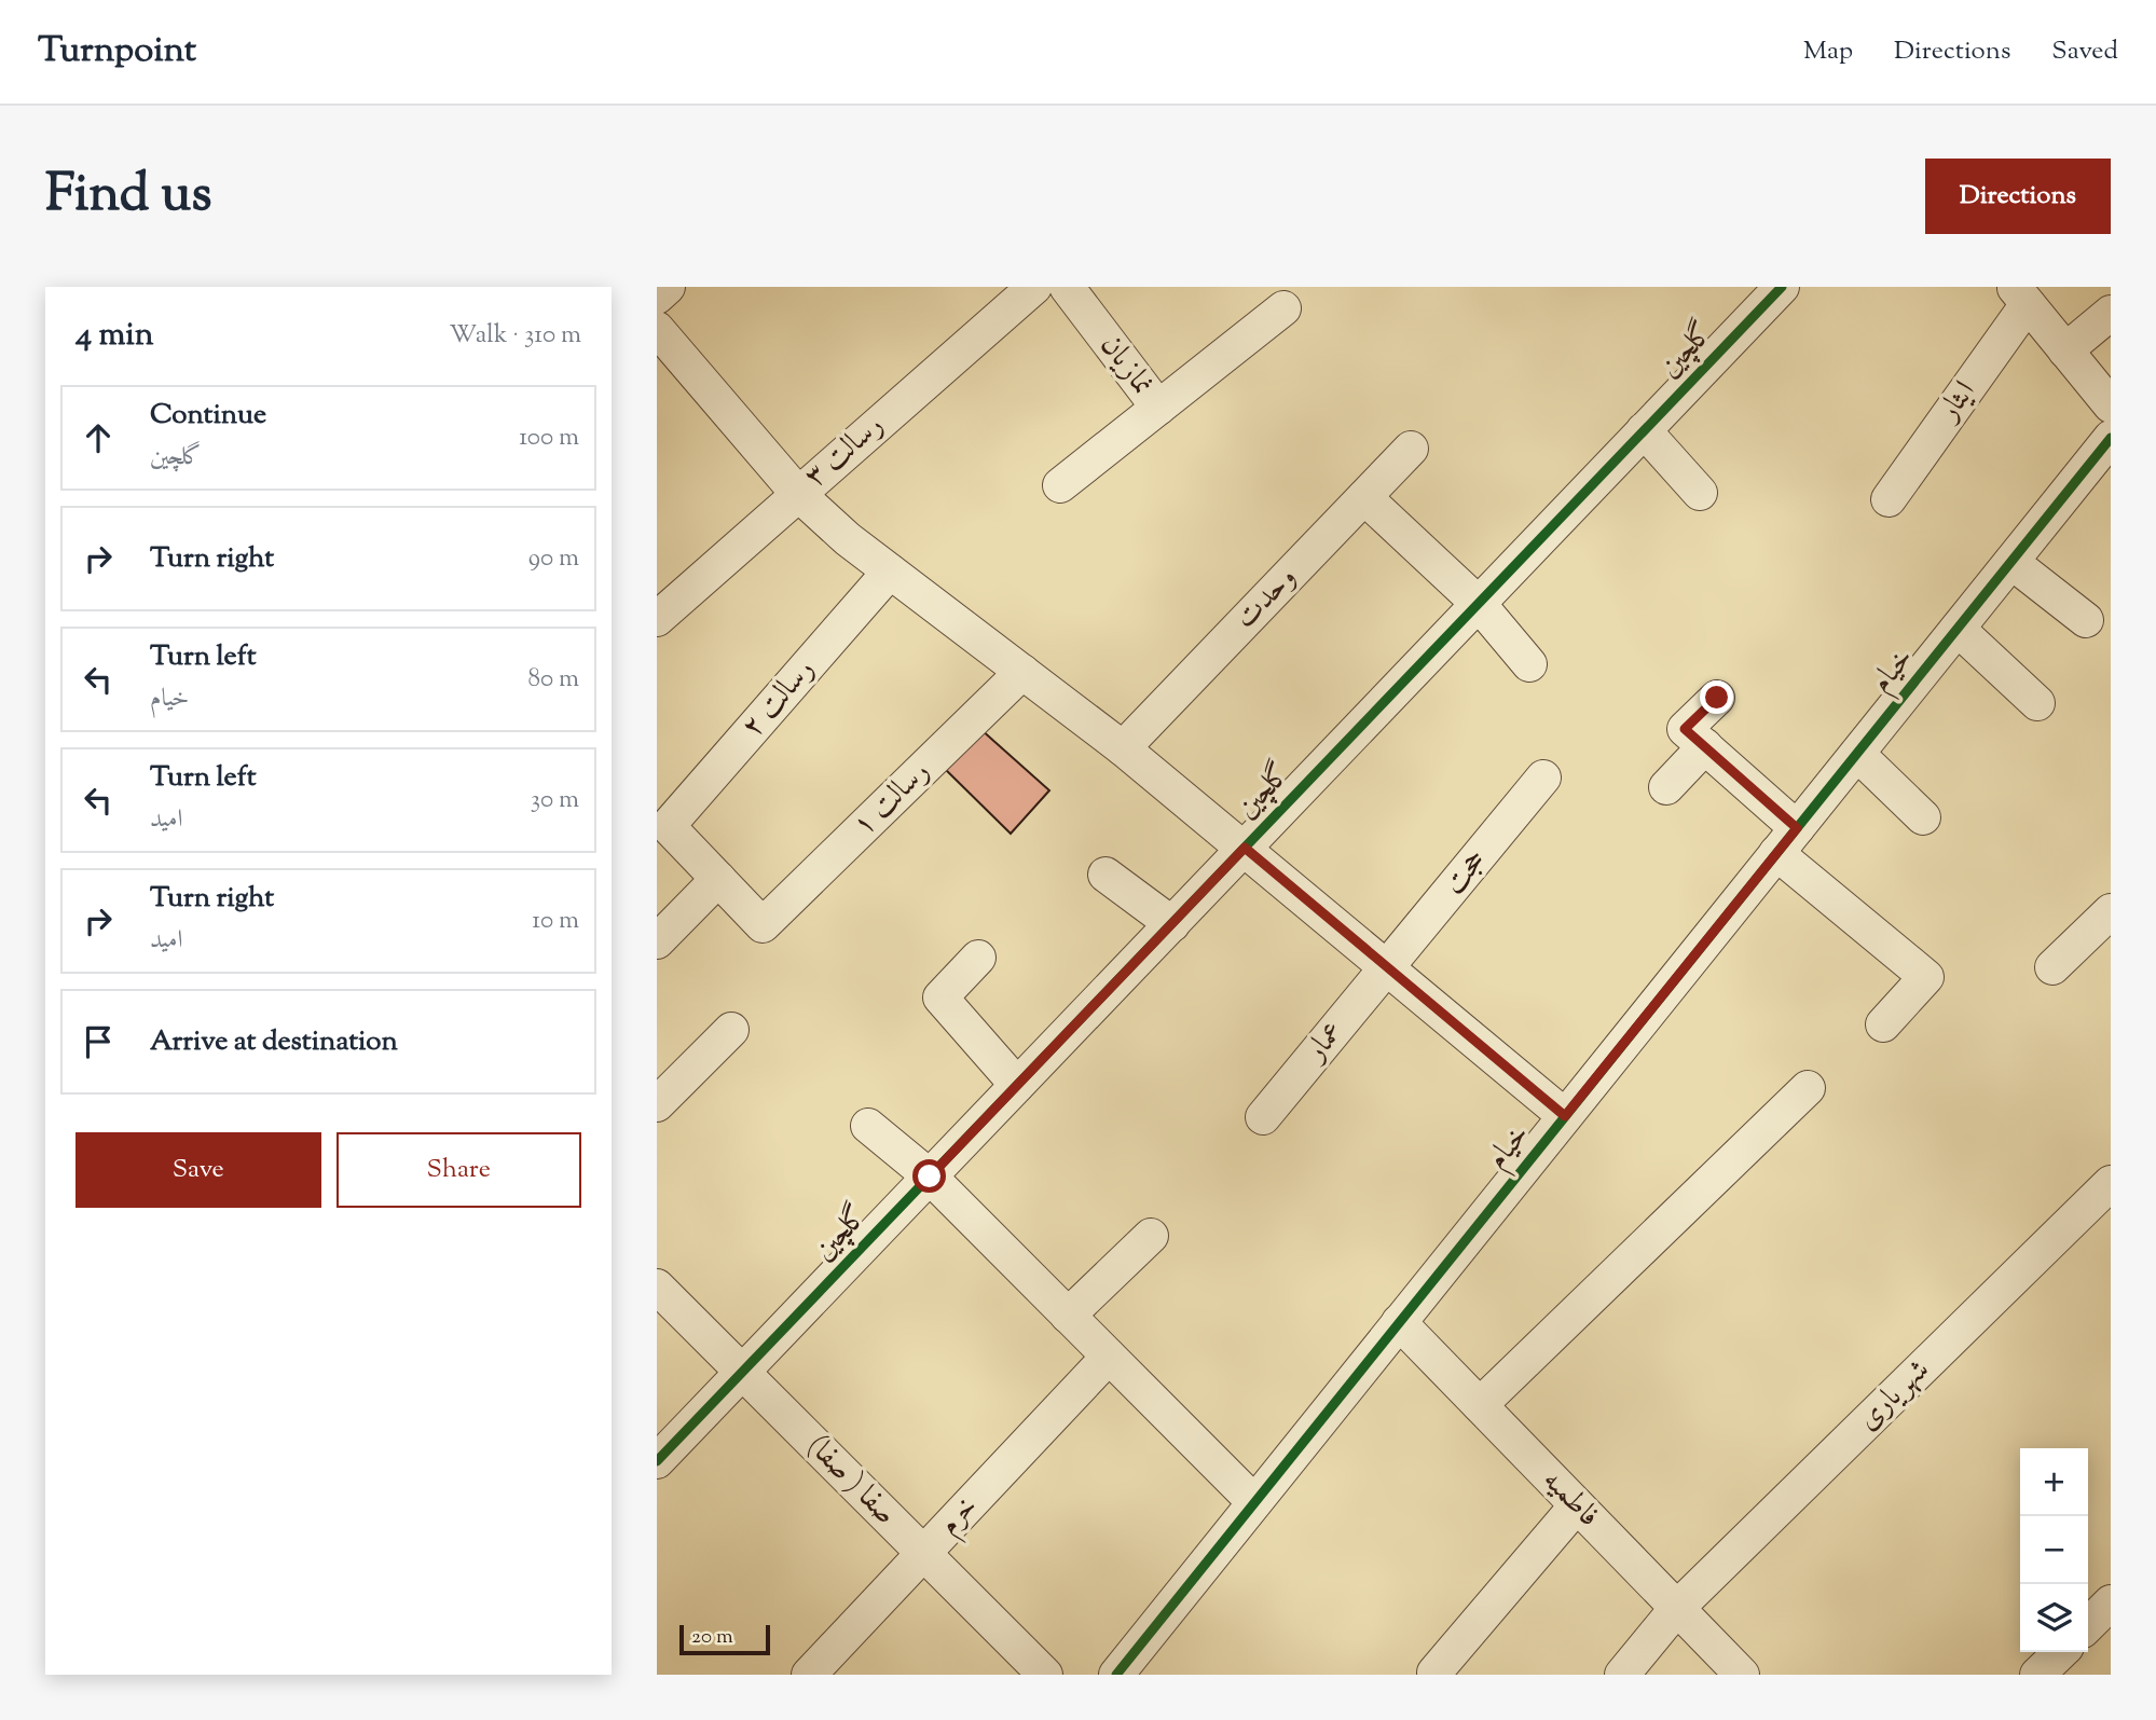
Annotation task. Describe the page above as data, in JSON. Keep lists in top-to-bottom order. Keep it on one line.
{"streets":{"street":["گلچین","نمازیان","ایثار","رسالت ۳","وحدت","خیام","رسالت ۲","رسالت ۱","حجت","عمار","شهریاری","صفا ( صفا)","فاطمیه","خرم"]},"crossings":[["گلچین","صفا ( صفا)"],["خیام","فاطمیه"],["رسالت ۲","رسالت ۱"],["حجت","عمار"],["شهریاری","فاطمیه"],["صفا ( صفا)","خرم"]],"scale_bar":"20 m","page":{"header":"Turnpoint","nav":["Map","Directions","Saved"],"title":"Find us","buttons":["Directions",["Save","Share"]],"heading":["4 min","Walk · 310 m"],"list":[["Continue","گلچین","100 m"],["Turn right","90 m"],["Turn left","خیام","80 m"],["Turn left","امید","30 m"],["Turn right","امید","10 m"],"Arrive at destination"],"map_buttons":["+","−"],"scale":"20 m"}}
